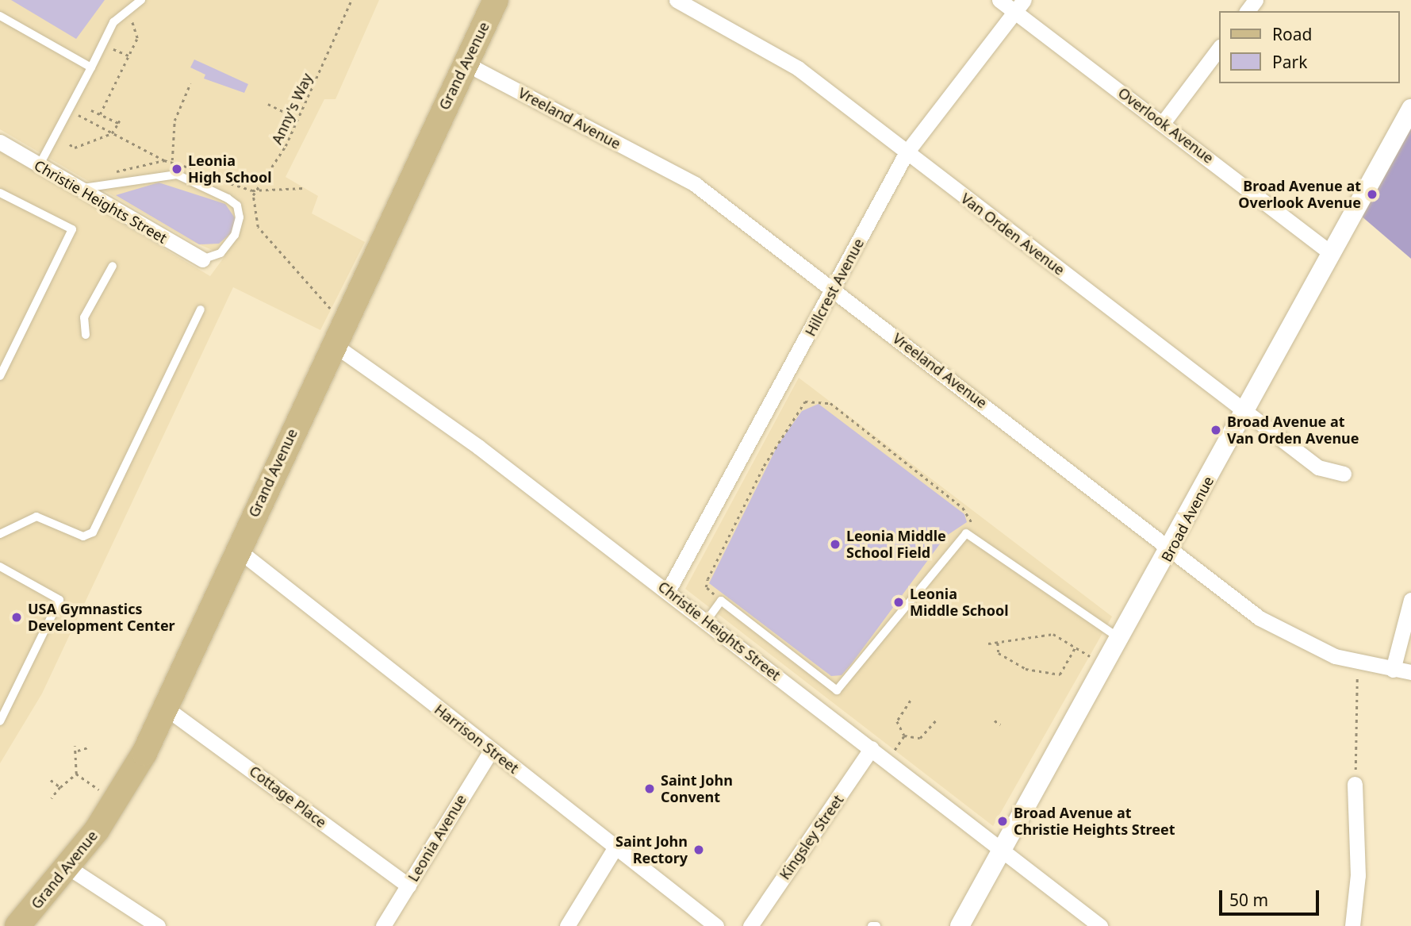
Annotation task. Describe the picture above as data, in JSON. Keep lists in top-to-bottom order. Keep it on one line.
{"streets":{"main road":["Grand Avenue"],"street":["Vreeland Avenue","Overlook Avenue","Christie Heights Street","Van Orden Avenue","Hillcrest Avenue","Broad Avenue","Harrison Street","Cottage Place","Kingsley Street","Leonia Avenue"],"path":["Anny's Way"]},"crossings":[["Grand Avenue","Anny's Way"],["Grand Avenue","Vreeland Avenue"],["Grand Avenue","Christie Heights Street"],["Grand Avenue","Harrison Street"],["Grand Avenue","Cottage Place"],["Anny's Way","Christie Heights Street"],["Vreeland Avenue","Hillcrest Avenue"],["Vreeland Avenue","Broad Avenue"],["Overlook Avenue","Hillcrest Avenue"],["Overlook Avenue","Broad Avenue"],["Christie Heights Street","Hillcrest Avenue"],["Christie Heights Street","Broad Avenue"],["Christie Heights Street","Kingsley Street"],["Van Orden Avenue","Hillcrest Avenue"],["Van Orden Avenue","Broad Avenue"],["Harrison Street","Leonia Avenue"],["Cottage Place","Leonia Avenue"]],"places":["Leonia High School","Broad Avenue at Overlook Avenue","Broad Avenue at Van Orden Avenue","Leonia Middle School Field","Leonia Middle School","USA Gymnastics Development Center","Saint John Convent","Broad Avenue at Christie Heights Street","Saint John Rectory"],"legend":["Road","Park"],"scale_bar":"50 m"}
